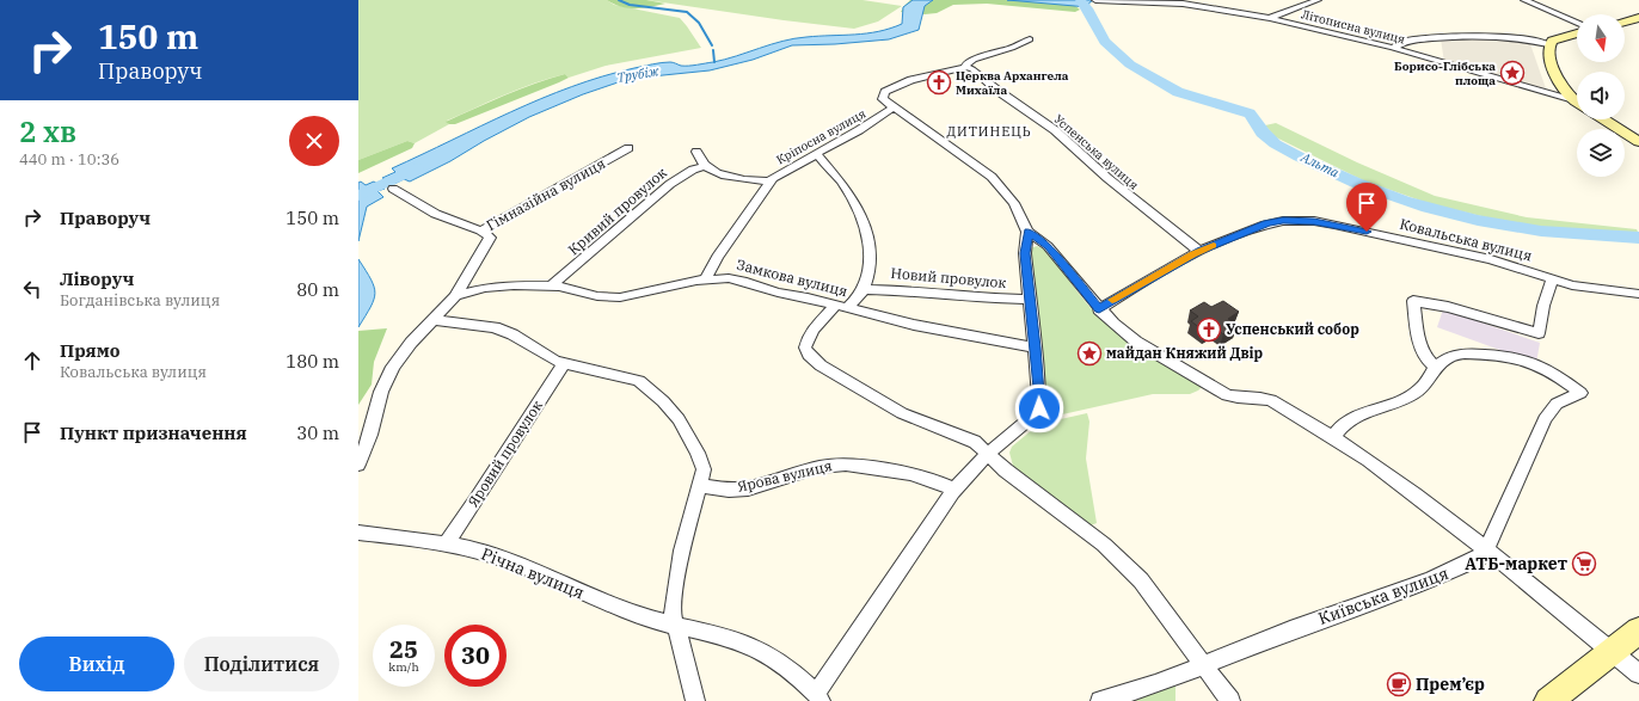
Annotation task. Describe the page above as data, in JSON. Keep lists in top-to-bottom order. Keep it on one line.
{"streets":{"street":["Літописна вулиця","Кріпосна вулиця","Успенська вулиця","Гімназійна вулиця","Кривий провулок","Ковальська вулиця","Замкова вулиця","Новий провулок","Яровий провулок","Ярова вулиця","Річна вулиця","Київська вулиця"]},"crossings":[["Кріпосна вулиця","Замкова вулиця"],["Успенська вулиця","Ковальська вулиця"],["Гімназійна вулиця","Замкова вулиця"],["Кривий провулок","Замкова вулиця"],["Яровий провулок","Річна вулиця"]],"districts":["ДИТИНЕЦЬ"],"water":["Трубіж","Альта"],"places":{"place":["Борисо-Глібська площа","майдан Княжий Двір"],"church":["Церква Архангела Михаїла","Успенський собор"],"supermarket":["АТБ-маркет"],"cafe":["Прем’єр"]},"north":"bottom","page":{"turn":["150 m","Праворуч"],"heading":["2 хв","440 m · 10:36"],"list":[{"name":"Праворуч","value":"150 m"},{"name":"Ліворуч","note":"Богданівська вулиця","value":"80 m"},{"name":"Прямо","note":"Ковальська вулиця","value":"180 m"},{"name":"Пункт призначення","value":"30 m"}],"speed":"25 km/h","limit":"30","buttons":["Вихід","Поділитися"]}}
